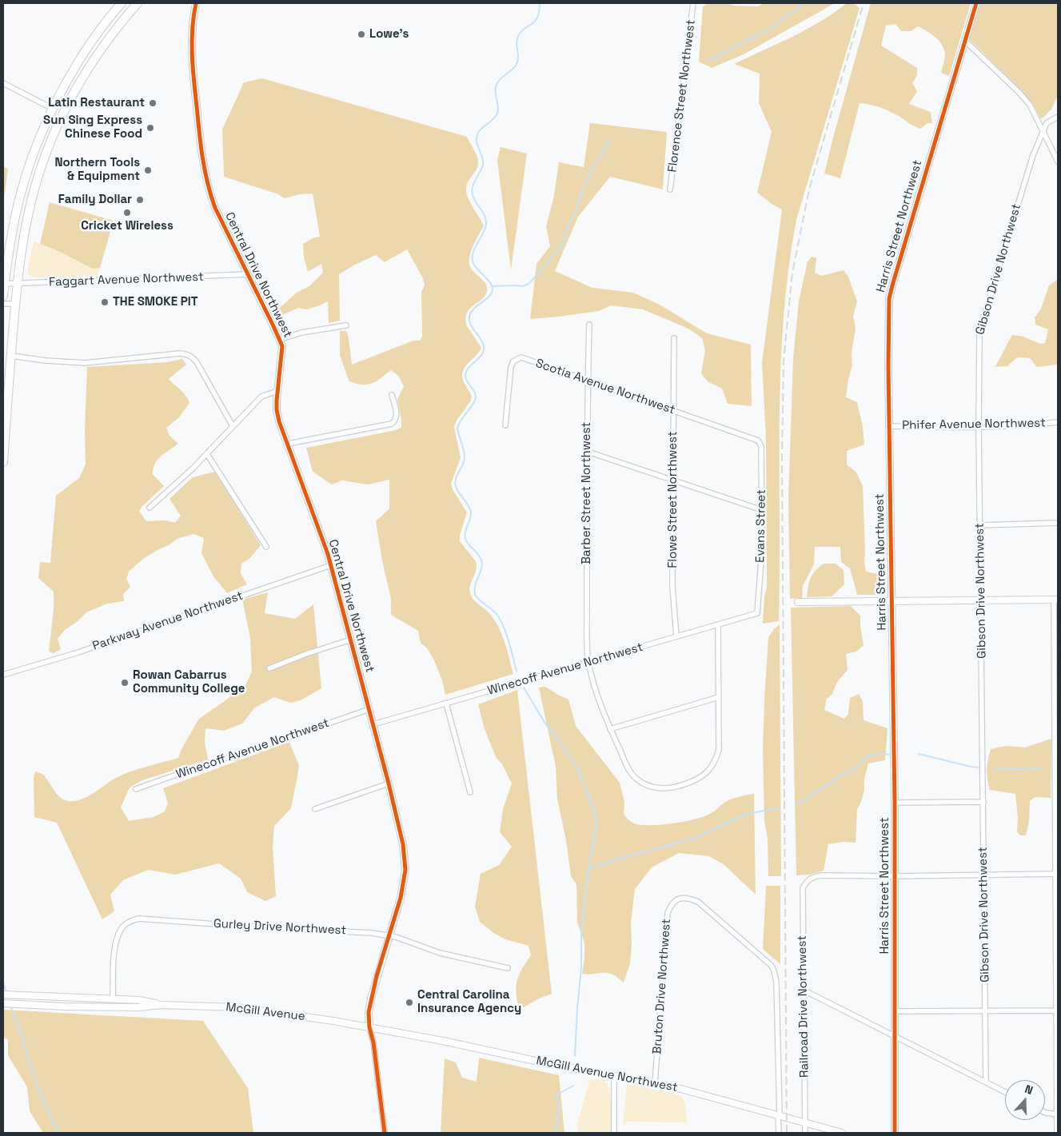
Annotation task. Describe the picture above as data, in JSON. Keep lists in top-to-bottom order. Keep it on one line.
{"streets":{"street":["Florence Street Northwest","Harris Street Northwest","Gibson Drive Northwest","Central Drive Northwest","Faggart Avenue Northwest","Scotia Avenue Northwest","Phifer Avenue Northwest","Barber Street Northwest","Flowe Street Northwest","Evans Street","Parkway Avenue Northwest","Winecoff Avenue Northwest","Gurley Drive Northwest","Bruton Drive Northwest","Railroad Drive Northwest","McGill Avenue","McGill Avenue Northwest"]},"crossings":[["Harris Street Northwest","Phifer Avenue Northwest"],["Harris Street Northwest","Railroad Drive Northwest"],["Gibson Drive Northwest","Phifer Avenue Northwest"],["Central Drive Northwest","Faggart Avenue Northwest"],["Central Drive Northwest","Parkway Avenue Northwest"],["Central Drive Northwest","Winecoff Avenue Northwest"],["Central Drive Northwest","Gurley Drive Northwest"],["Central Drive Northwest","McGill Avenue"],["Central Drive Northwest","McGill Avenue Northwest"],["Scotia Avenue Northwest","Barber Street Northwest"],["Scotia Avenue Northwest","Flowe Street Northwest"],["Scotia Avenue Northwest","Evans Street"],["Barber Street Northwest","Winecoff Avenue Northwest"],["Flowe Street Northwest","Winecoff Avenue Northwest"],["Evans Street","Winecoff Avenue Northwest"],["Bruton Drive Northwest","McGill Avenue Northwest"],["Railroad Drive Northwest","McGill Avenue Northwest"],["McGill Avenue","McGill Avenue Northwest"]],"places":["Lowe's","Latin Restaurant","Sun Sing Express Chinese Food","Northern Tools & Equipment","Family Dollar","Cricket Wireless","THE SMOKE PIT","Rowan Cabarrus Community College","Central Carolina Insurance Agency"],"north":"top"}
